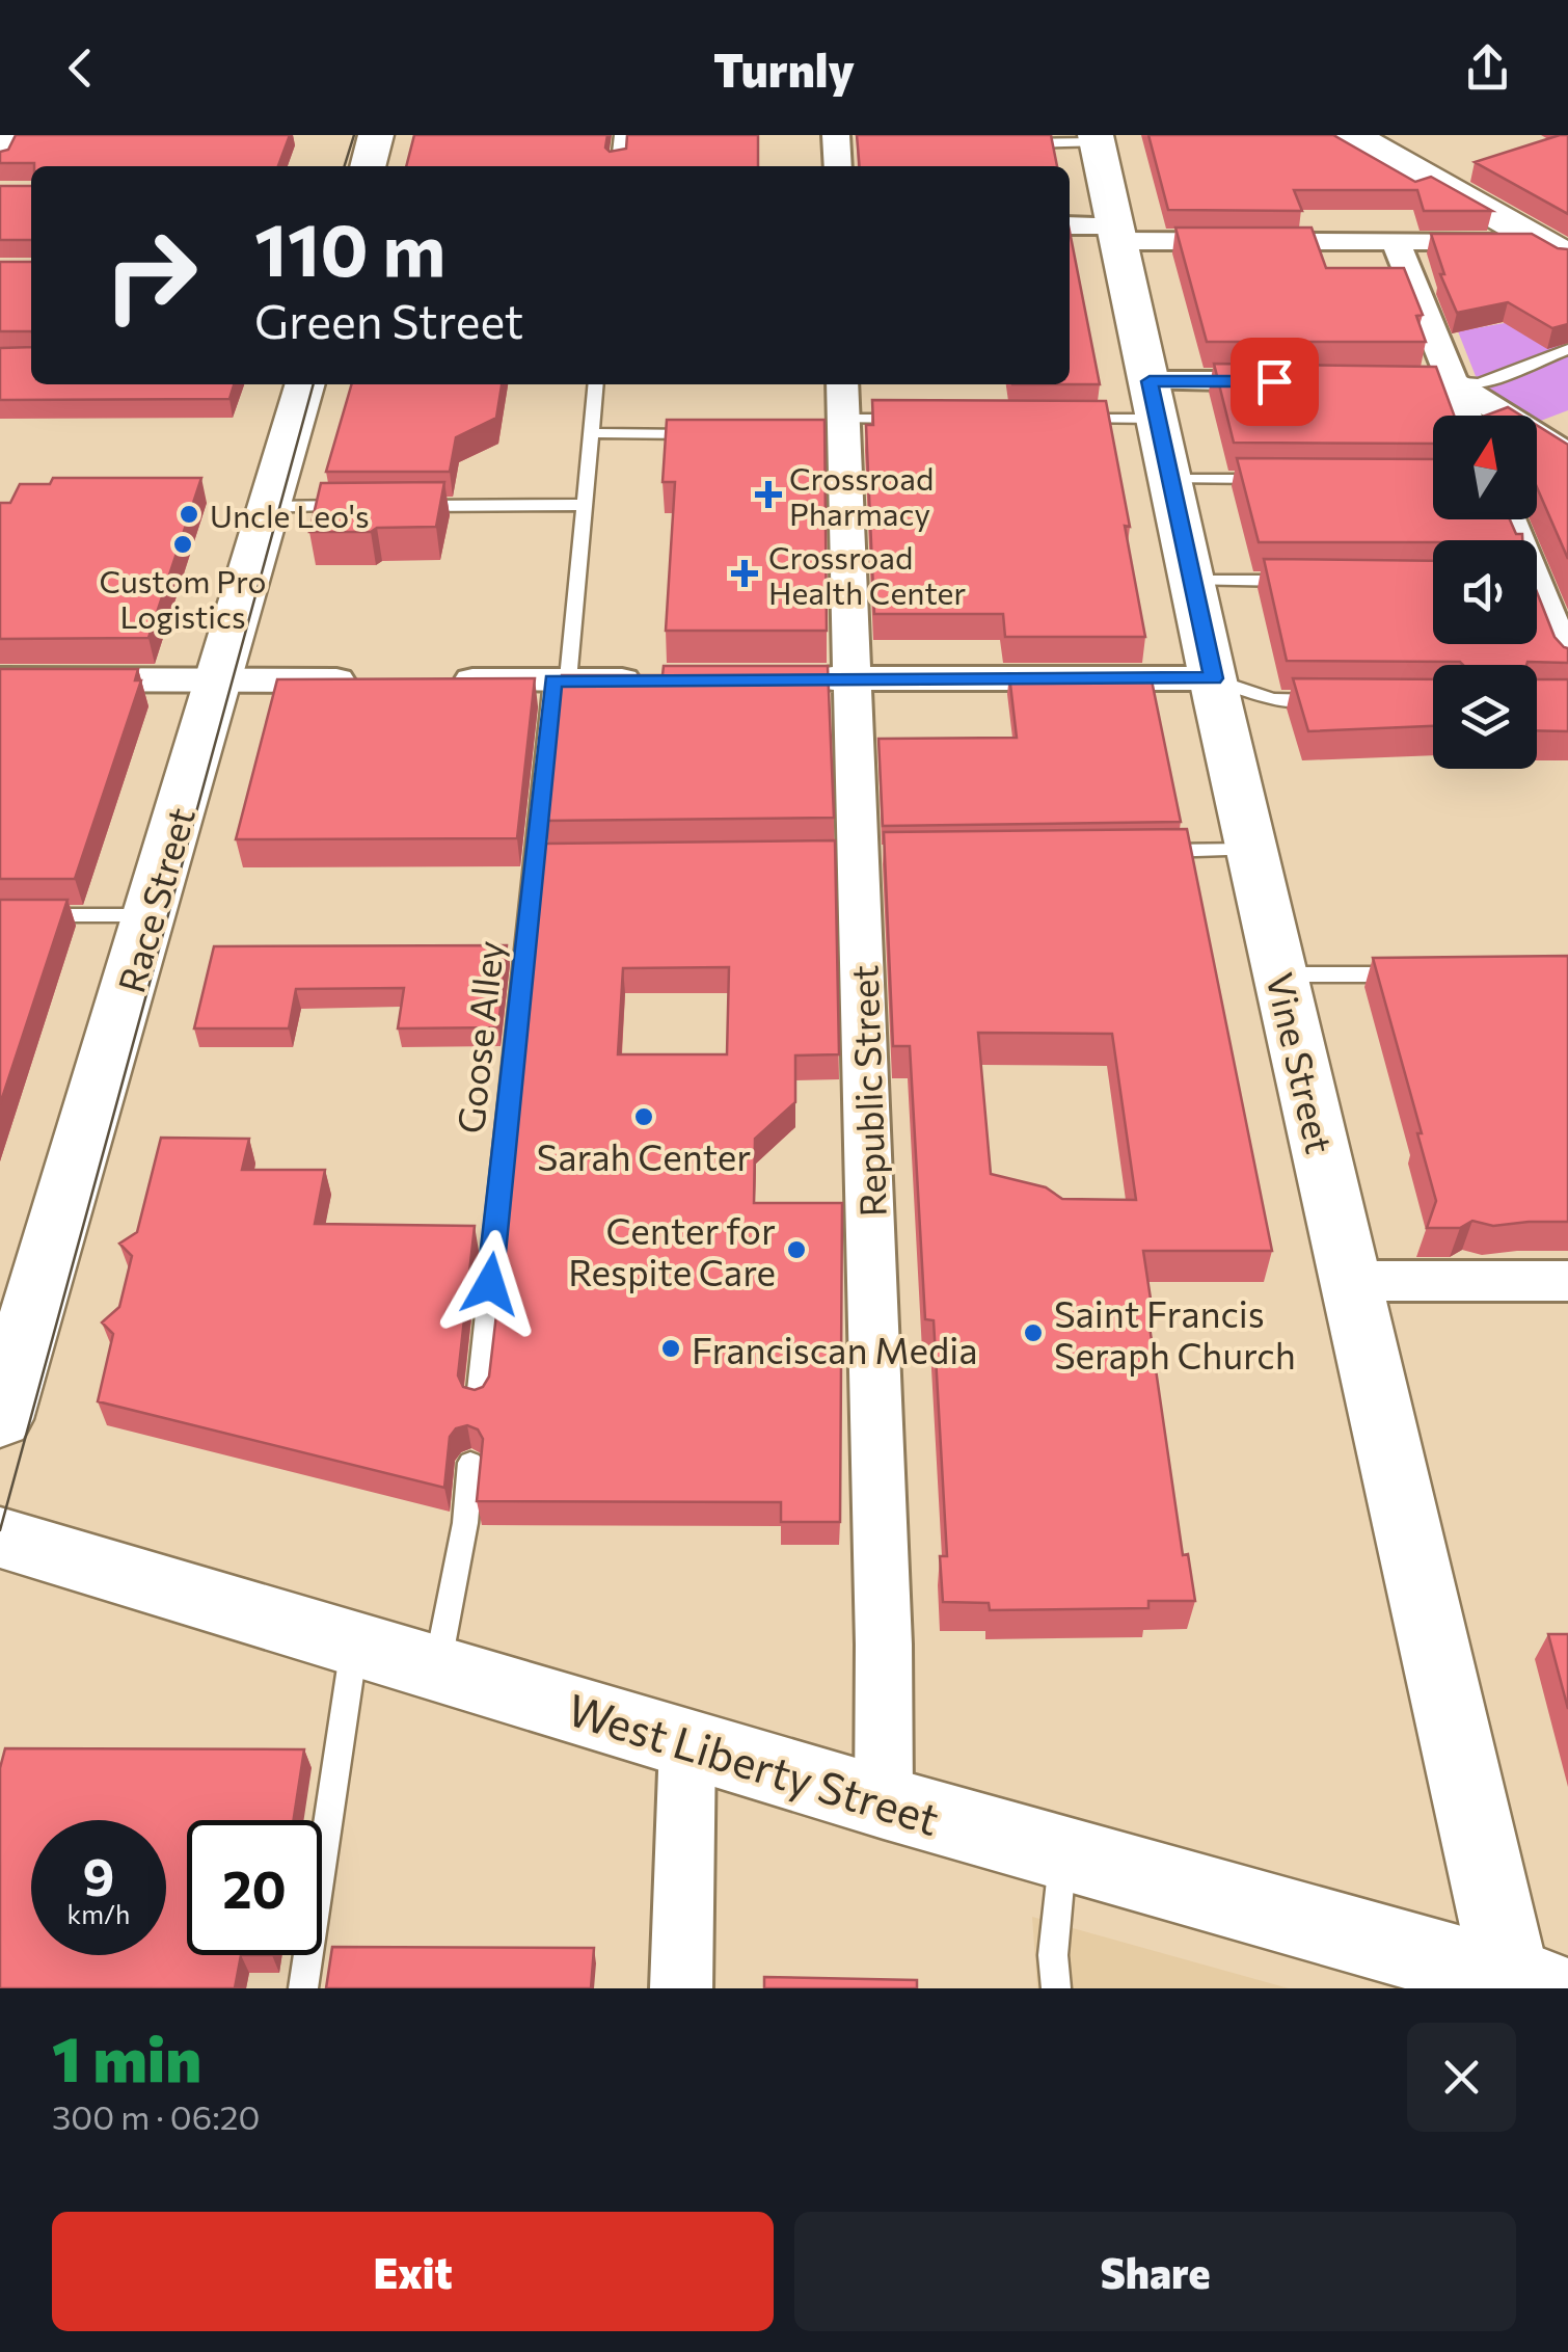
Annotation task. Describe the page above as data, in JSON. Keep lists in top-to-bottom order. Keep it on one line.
{"streets":{"main road":["Race Street","Vine Street","West Liberty Street"],"street":["Republic Street"],"lane":["Goose Alley"]},"crossings":[["Vine Street","West Liberty Street"],["Republic Street","West Liberty Street"]],"places":{"health":["Crossroad Pharmacy","Crossroad Health Center"],"other":["Uncle Leo's","Custom Pro Logistics","Sarah Center","Center for Respite Care","Saint Francis Seraph Church","Franciscan Media"]},"north":"top","page":{"header":"Turnly","turn":["110 m","Green Street"],"speed":"9 km/h","limit":"20","heading":["1 min","300 m · 06:20"],"buttons":["Exit","Share"]}}
